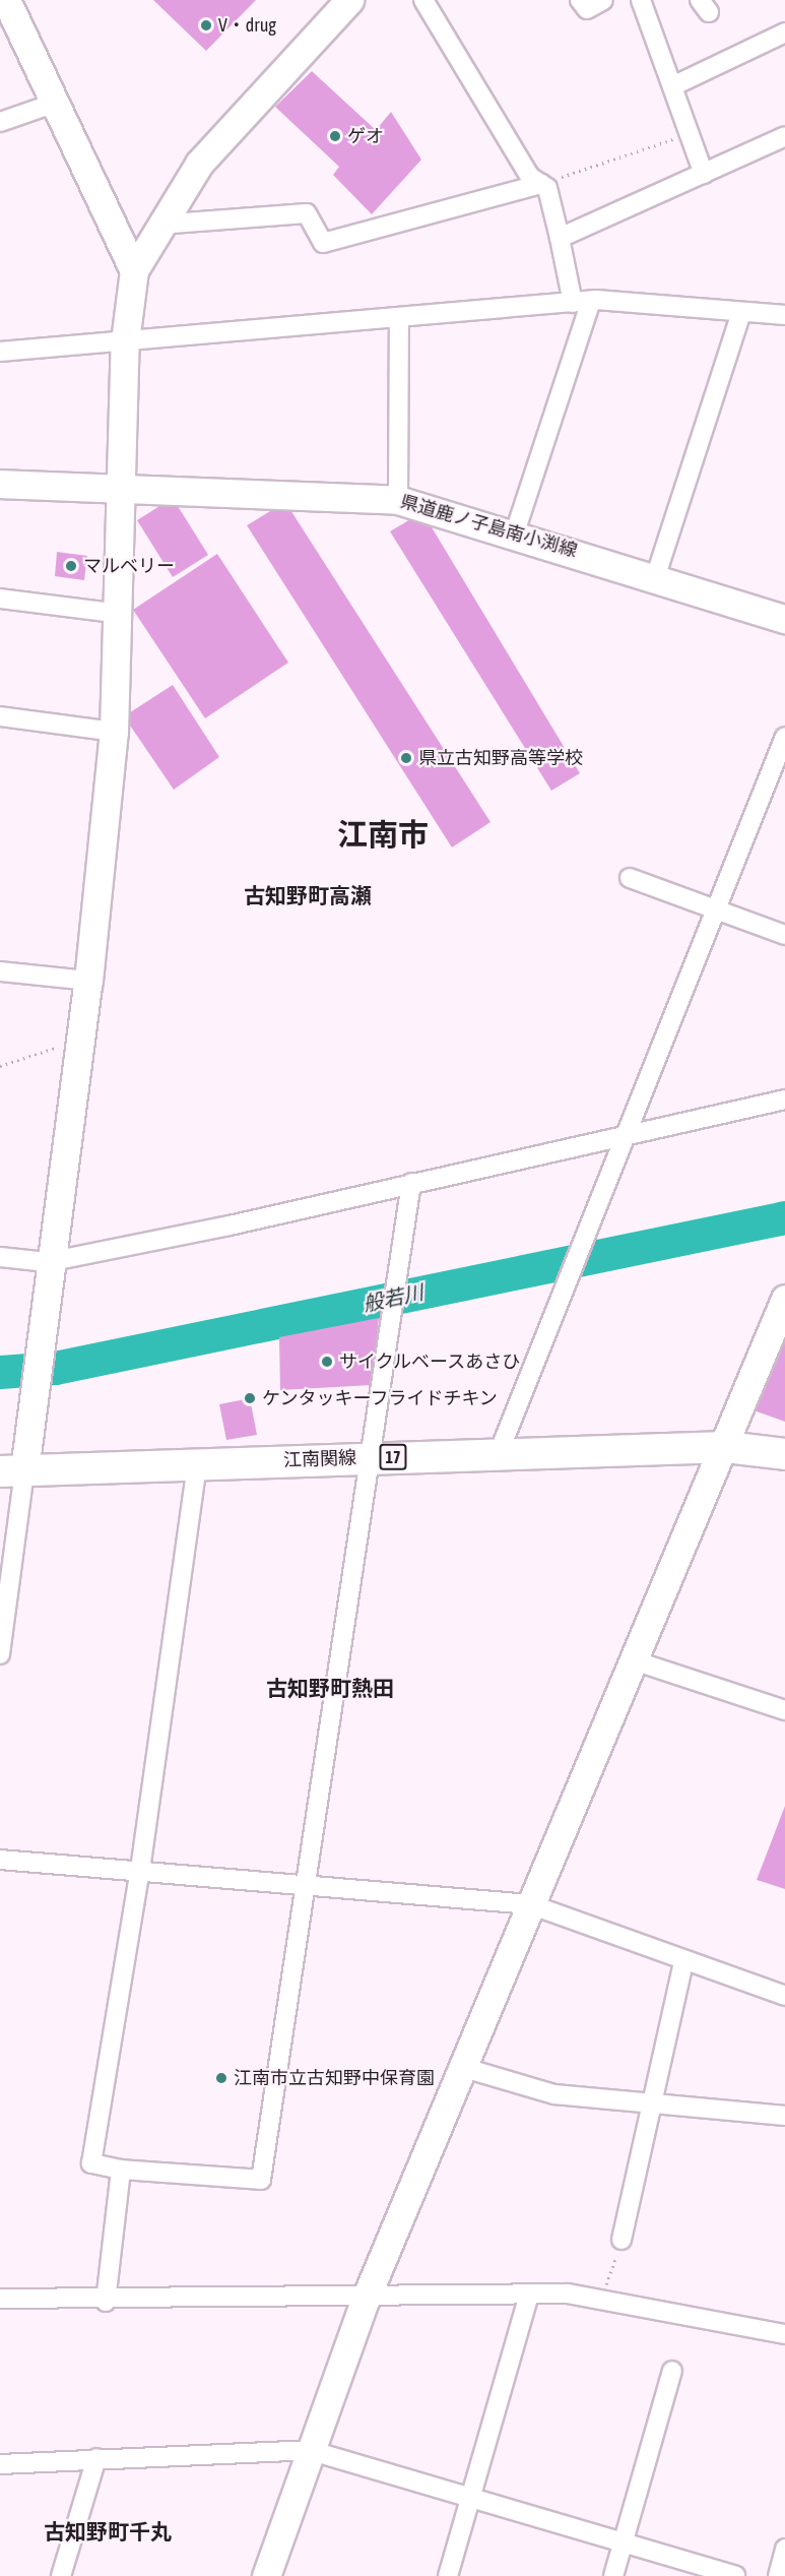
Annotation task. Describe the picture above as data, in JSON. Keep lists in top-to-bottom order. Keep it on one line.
{"streets":{"main road":["17","江南関線"],"street":["県道鹿ノ子島南小渕線"]},"districts":["江南市","古知野町高瀬","古知野町熱田","古知野町千丸"],"water":["般若川"],"places":["V・drug","ゲオ","マルベリー","県立古知野高等学校","サイクルベースあさひ","ケンタッキーフライドチキン","江南市立古知野中保育園"]}
